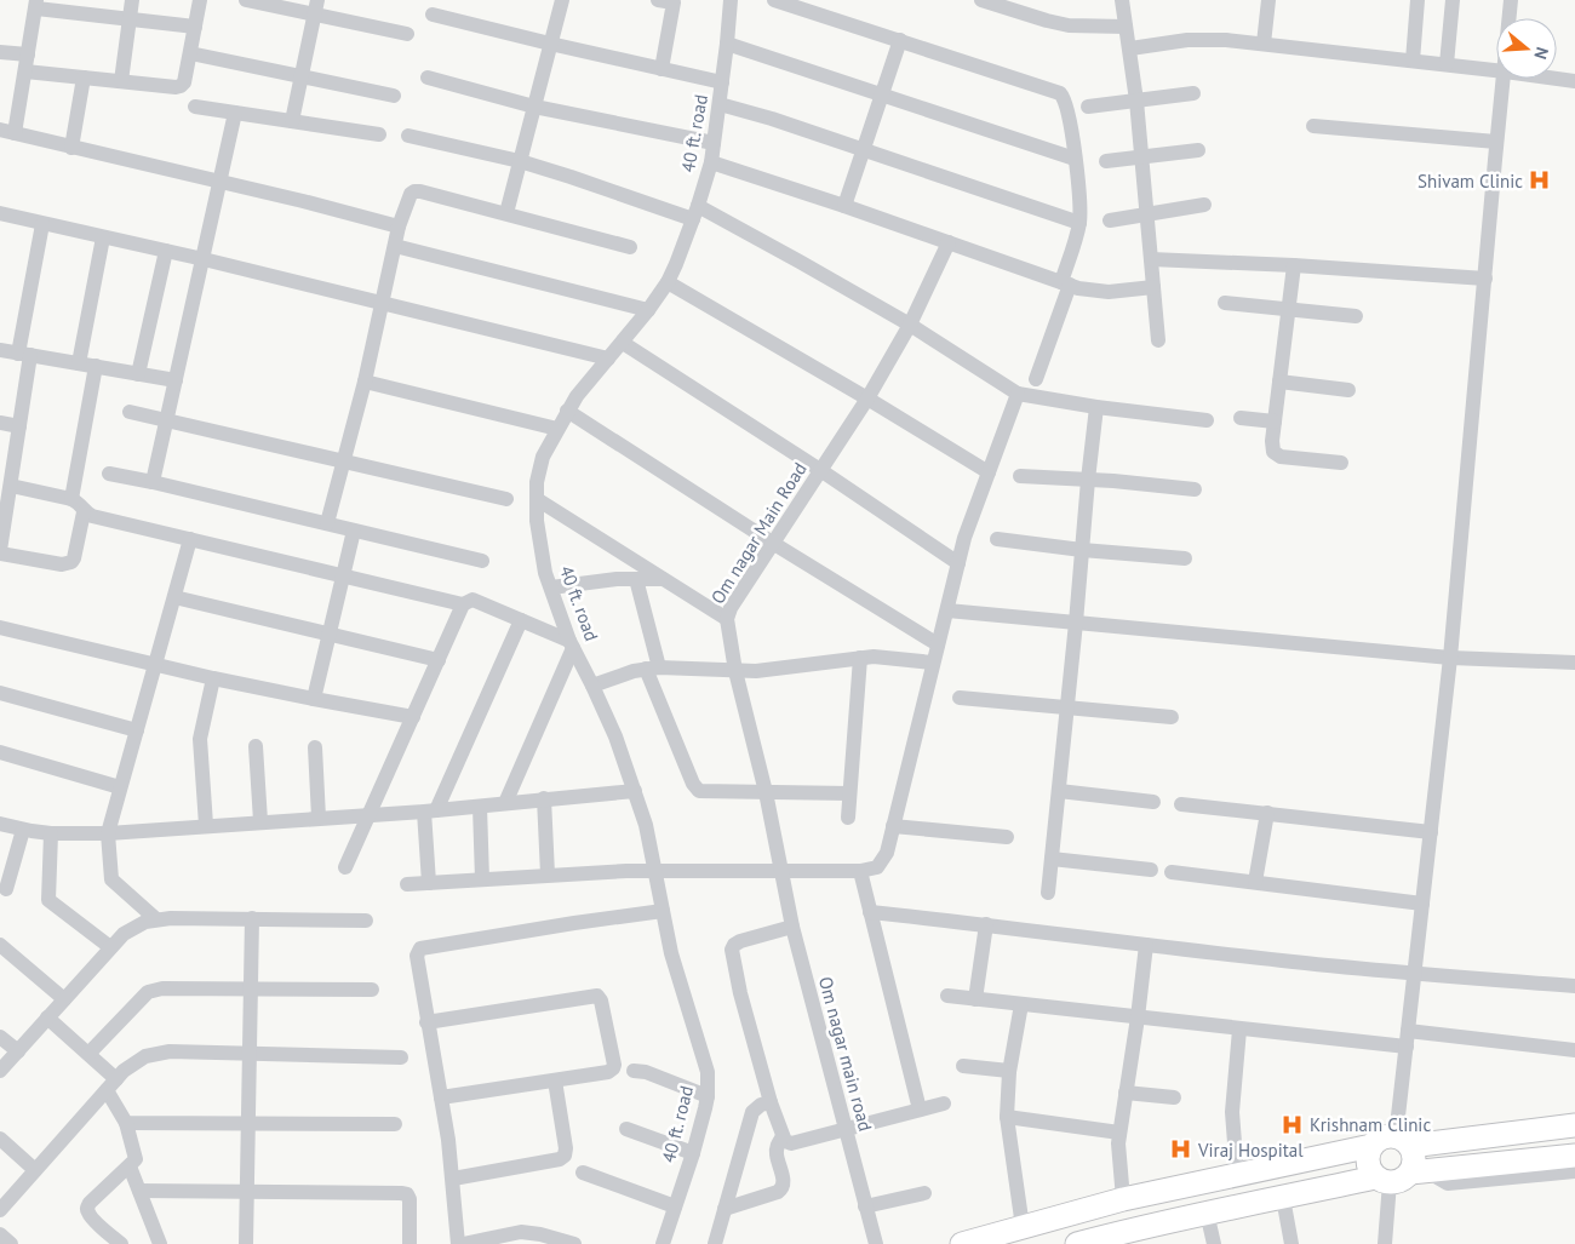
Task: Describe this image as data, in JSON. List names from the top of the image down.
{
  "streets": {
    "street": ["40 ft. road", "Om nagar Main Road", "Om nagar main road"]
  },
  "crossings": [
    ["Om nagar Main Road", "Om nagar main road"]
  ],
  "places": {
    "hospital": ["Shivam Clinic", "Krishnam Clinic", "Viraj Hospital"]
  },
  "north": "right"
}
